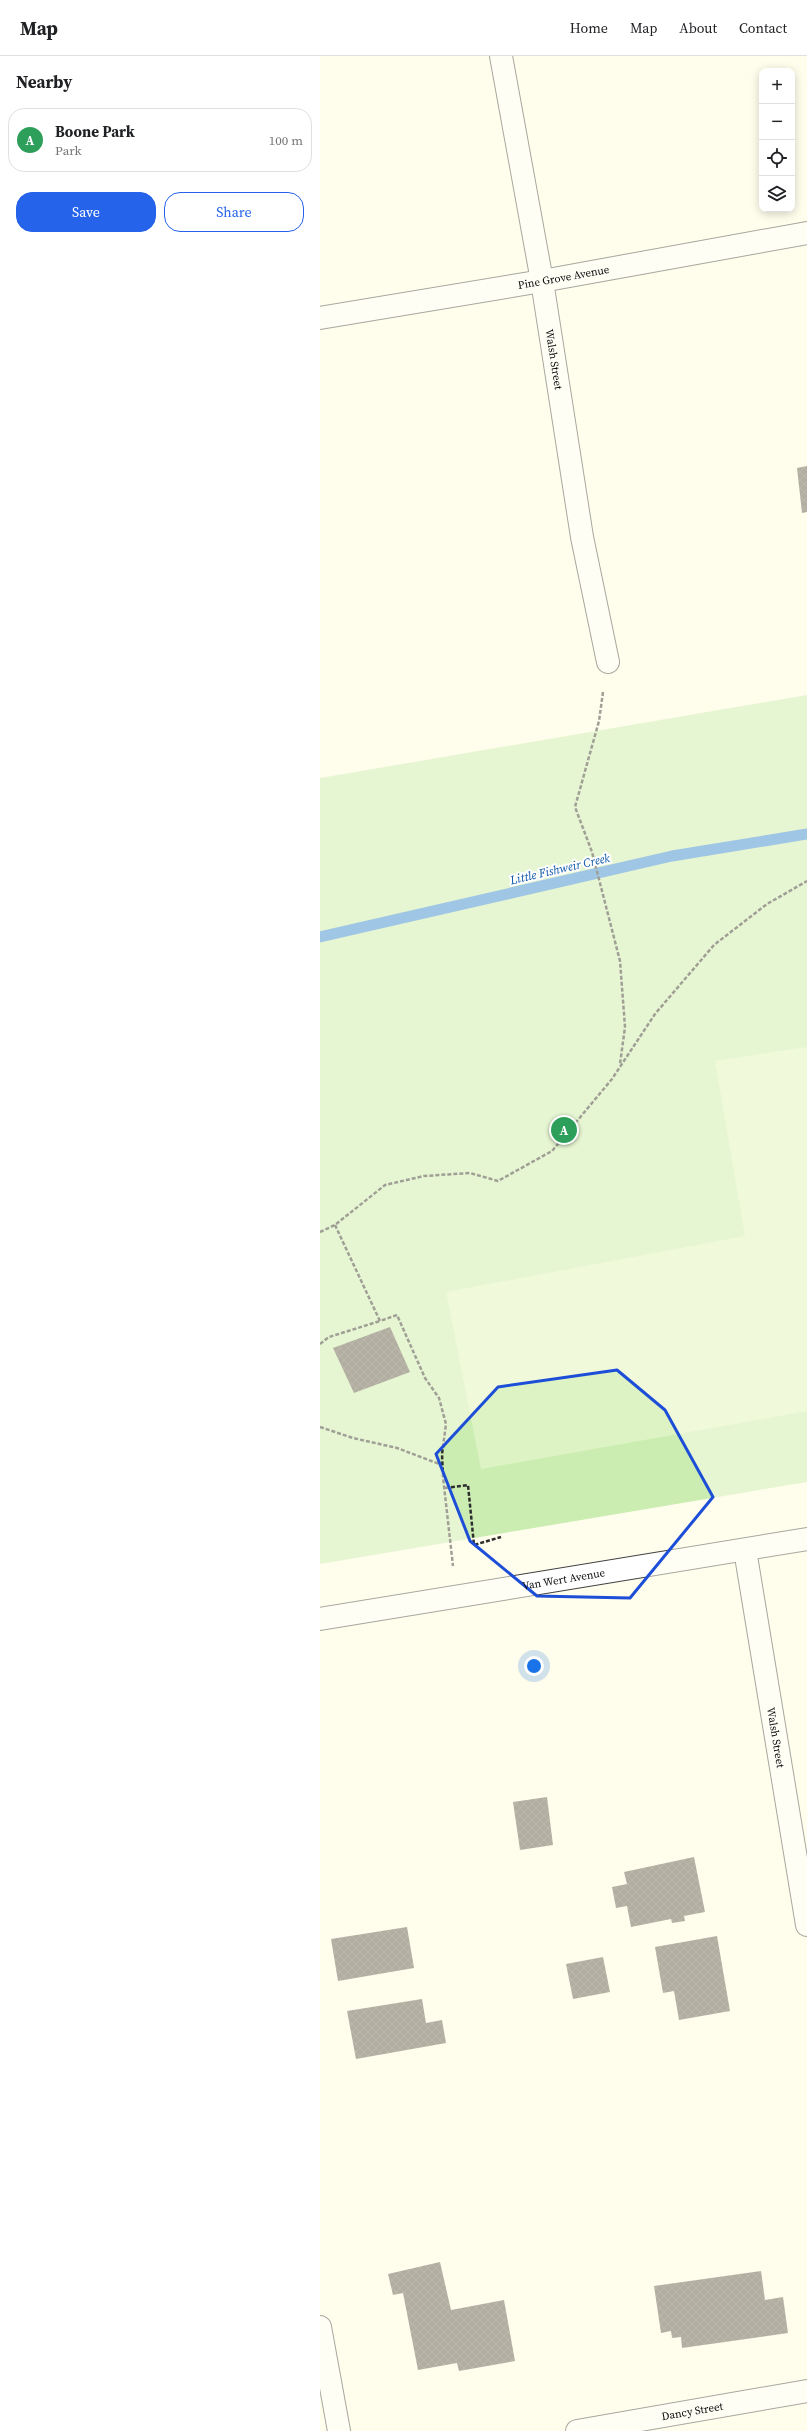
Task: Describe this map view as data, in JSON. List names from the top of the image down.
{
  "streets": {
    "street": [
      "Pine Grove Avenue",
      "Walsh Street",
      "Van Wert Avenue",
      "Dancy Street"
    ]
  },
  "crossings": [
    ["Pine Grove Avenue", "Walsh Street"],
    ["Walsh Street", "Van Wert Avenue"]
  ],
  "water": ["Little Fishweir Creek"],
  "page": {
    "header": "Map",
    "nav": [
      "Home",
      "Map",
      "About",
      "Contact"
    ],
    "heading": "Nearby",
    "map_buttons": ["+", "−"],
    "list": [
      {
        "mark": "A",
        "name": "Boone Park",
        "note": "Park",
        "value": "100 m"
      }
    ],
    "buttons": ["Save", "Share"],
    "pins": "A"
  }
}
